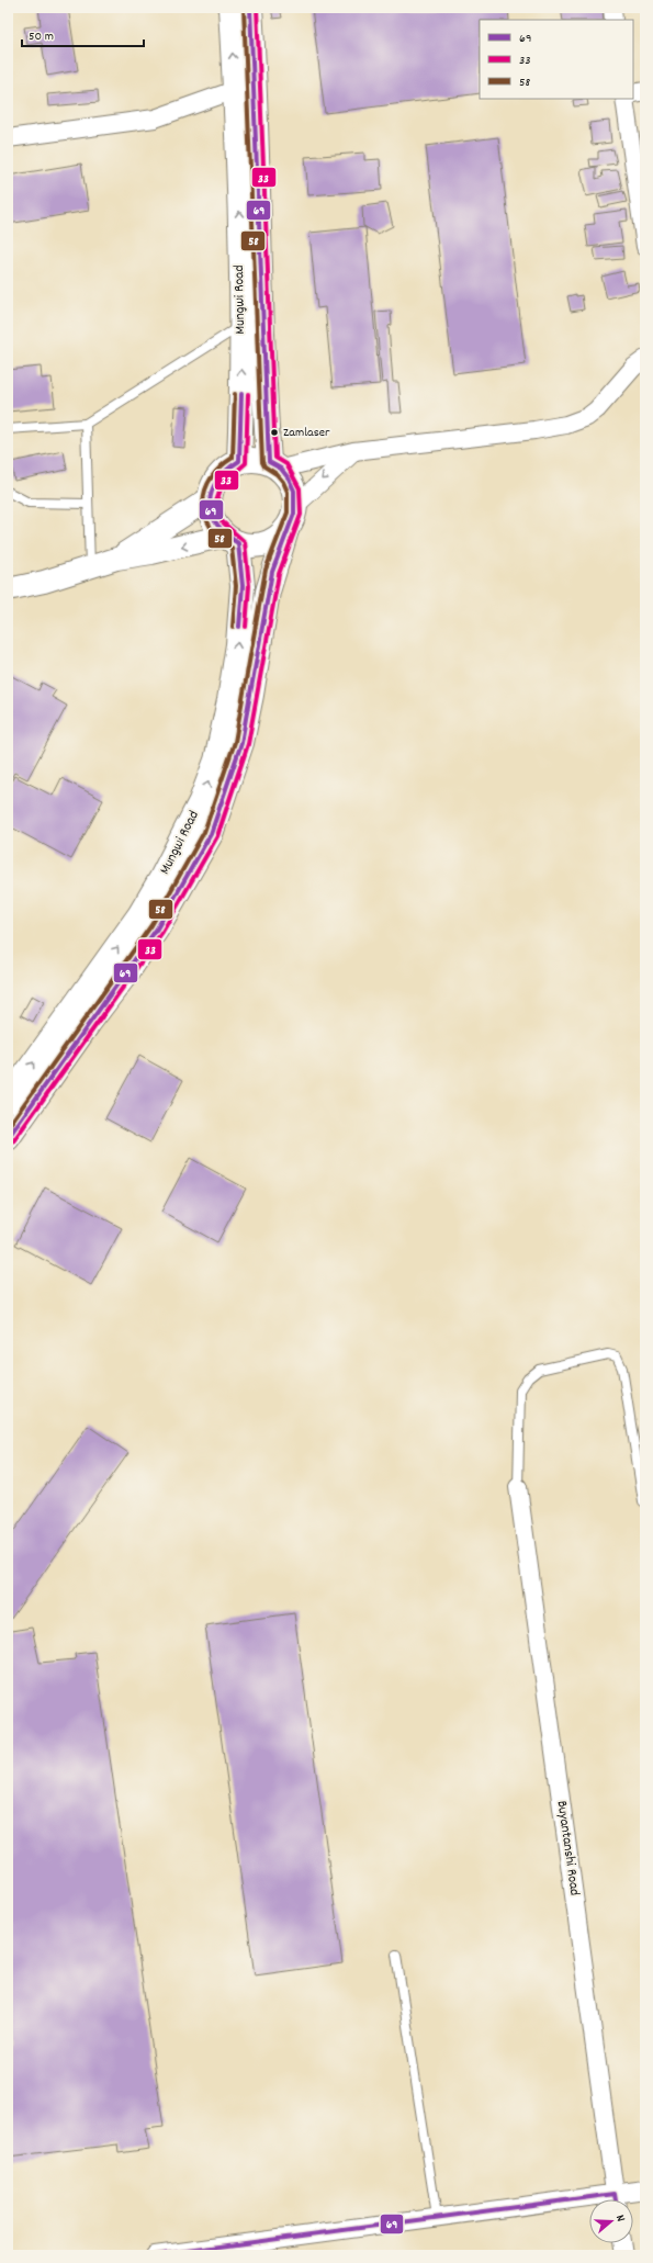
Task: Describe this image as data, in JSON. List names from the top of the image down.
{
  "streets": {
    "main road": ["Mungwi Road"],
    "street": ["Buyantanshi Road"]
  },
  "places": ["Zamlaser"],
  "lines": ["transit line 69", "transit line 33", "transit line 58"],
  "legend": ["69", "33", "58"],
  "scale_bar": "50 m",
  "north": "right"
}
